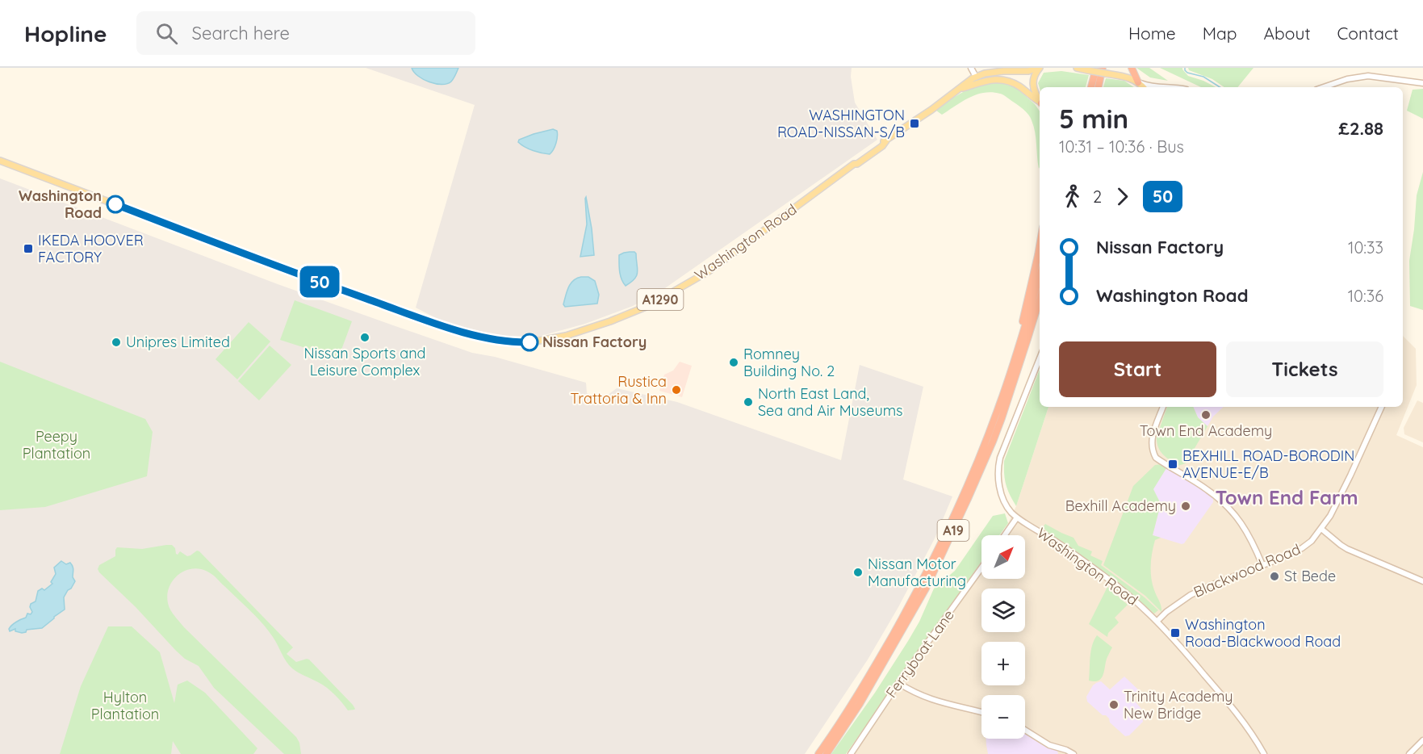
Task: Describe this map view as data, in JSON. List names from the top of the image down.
{
  "streets": {
    "highway": ["A19"],
    "main road": ["Washington Road", "A1290"],
    "street": ["Blackwood Road", "Ferryboat Lane"]
  },
  "crossings": [
    ["Washington Road", "A1290"],
    ["Washington Road", "Blackwood Road"]
  ],
  "districts": ["Town End Farm"],
  "parks": ["Peepy Plantation", "Hylton Plantation"],
  "places": {
    "transit": [
      "WASHINGTON ROAD-NISSAN-S/B",
      "IKEDA HOOVER FACTORY",
      "BEXHILL ROAD-BORODIN AVENUE-E/B",
      "Washington Road-Blackwood Road"
    ],
    "other": [
      "Washington Road",
      "Nissan Sports and Leisure Complex",
      "Unipres Limited",
      "Nissan Factory",
      "Romney Building No. 2",
      "Rustica Trattoria & Inn",
      "North East Land, Sea and Air Museums",
      "Town End Academy",
      "Bexhill Academy",
      "Nissan Motor Manufacturing",
      "St Bede",
      "Trinity Academy New Bridge"
    ]
  },
  "lines": ["bus line 50"],
  "north": "top right",
  "page": {
    "header": "Hopline",
    "search": "Search here",
    "nav": [
      "Home",
      "Map",
      "About",
      "Contact"
    ],
    "on_map": "50",
    "heading": ["5 min", "10:31 – 10:36 · Bus", "£2.88"],
    "legs": ["2", "50"],
    "list": [
      {
        "name": "Nissan Factory",
        "value": "10:33"
      },
      {
        "name": "Washington Road",
        "value": "10:36"
      }
    ],
    "buttons": ["Start", "Tickets"],
    "map_buttons": ["+", "−"]
  }
}
